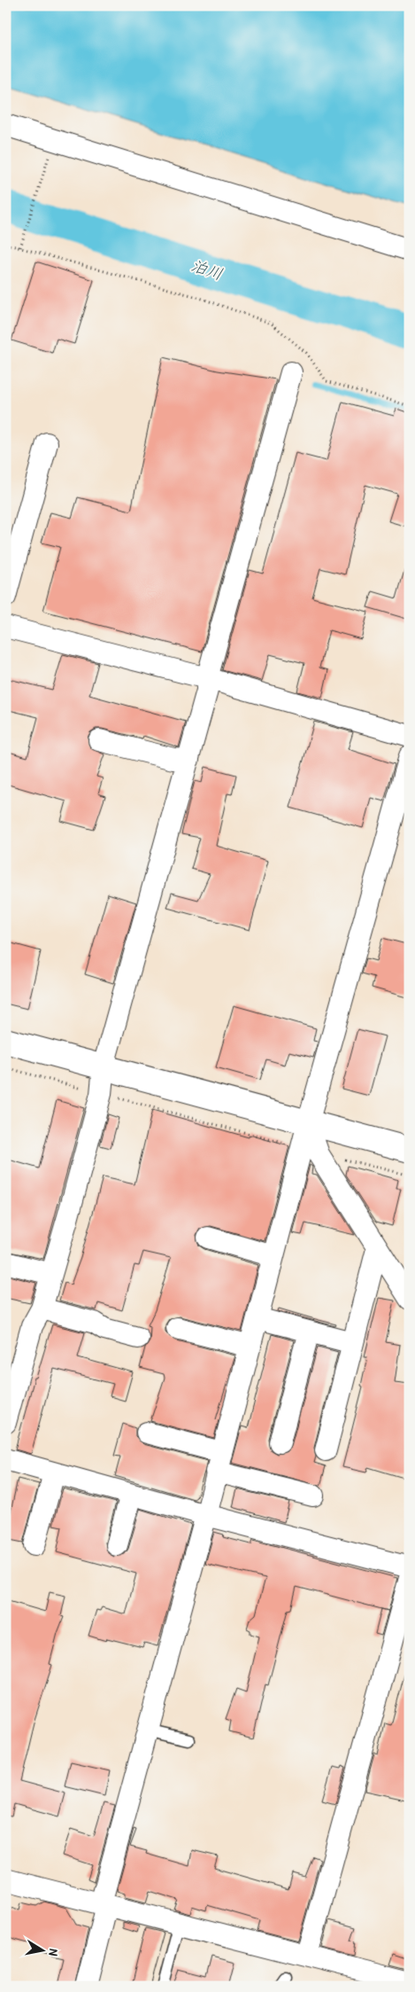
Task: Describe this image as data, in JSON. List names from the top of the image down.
{
  "water": ["泊川"],
  "north": "right"
}
